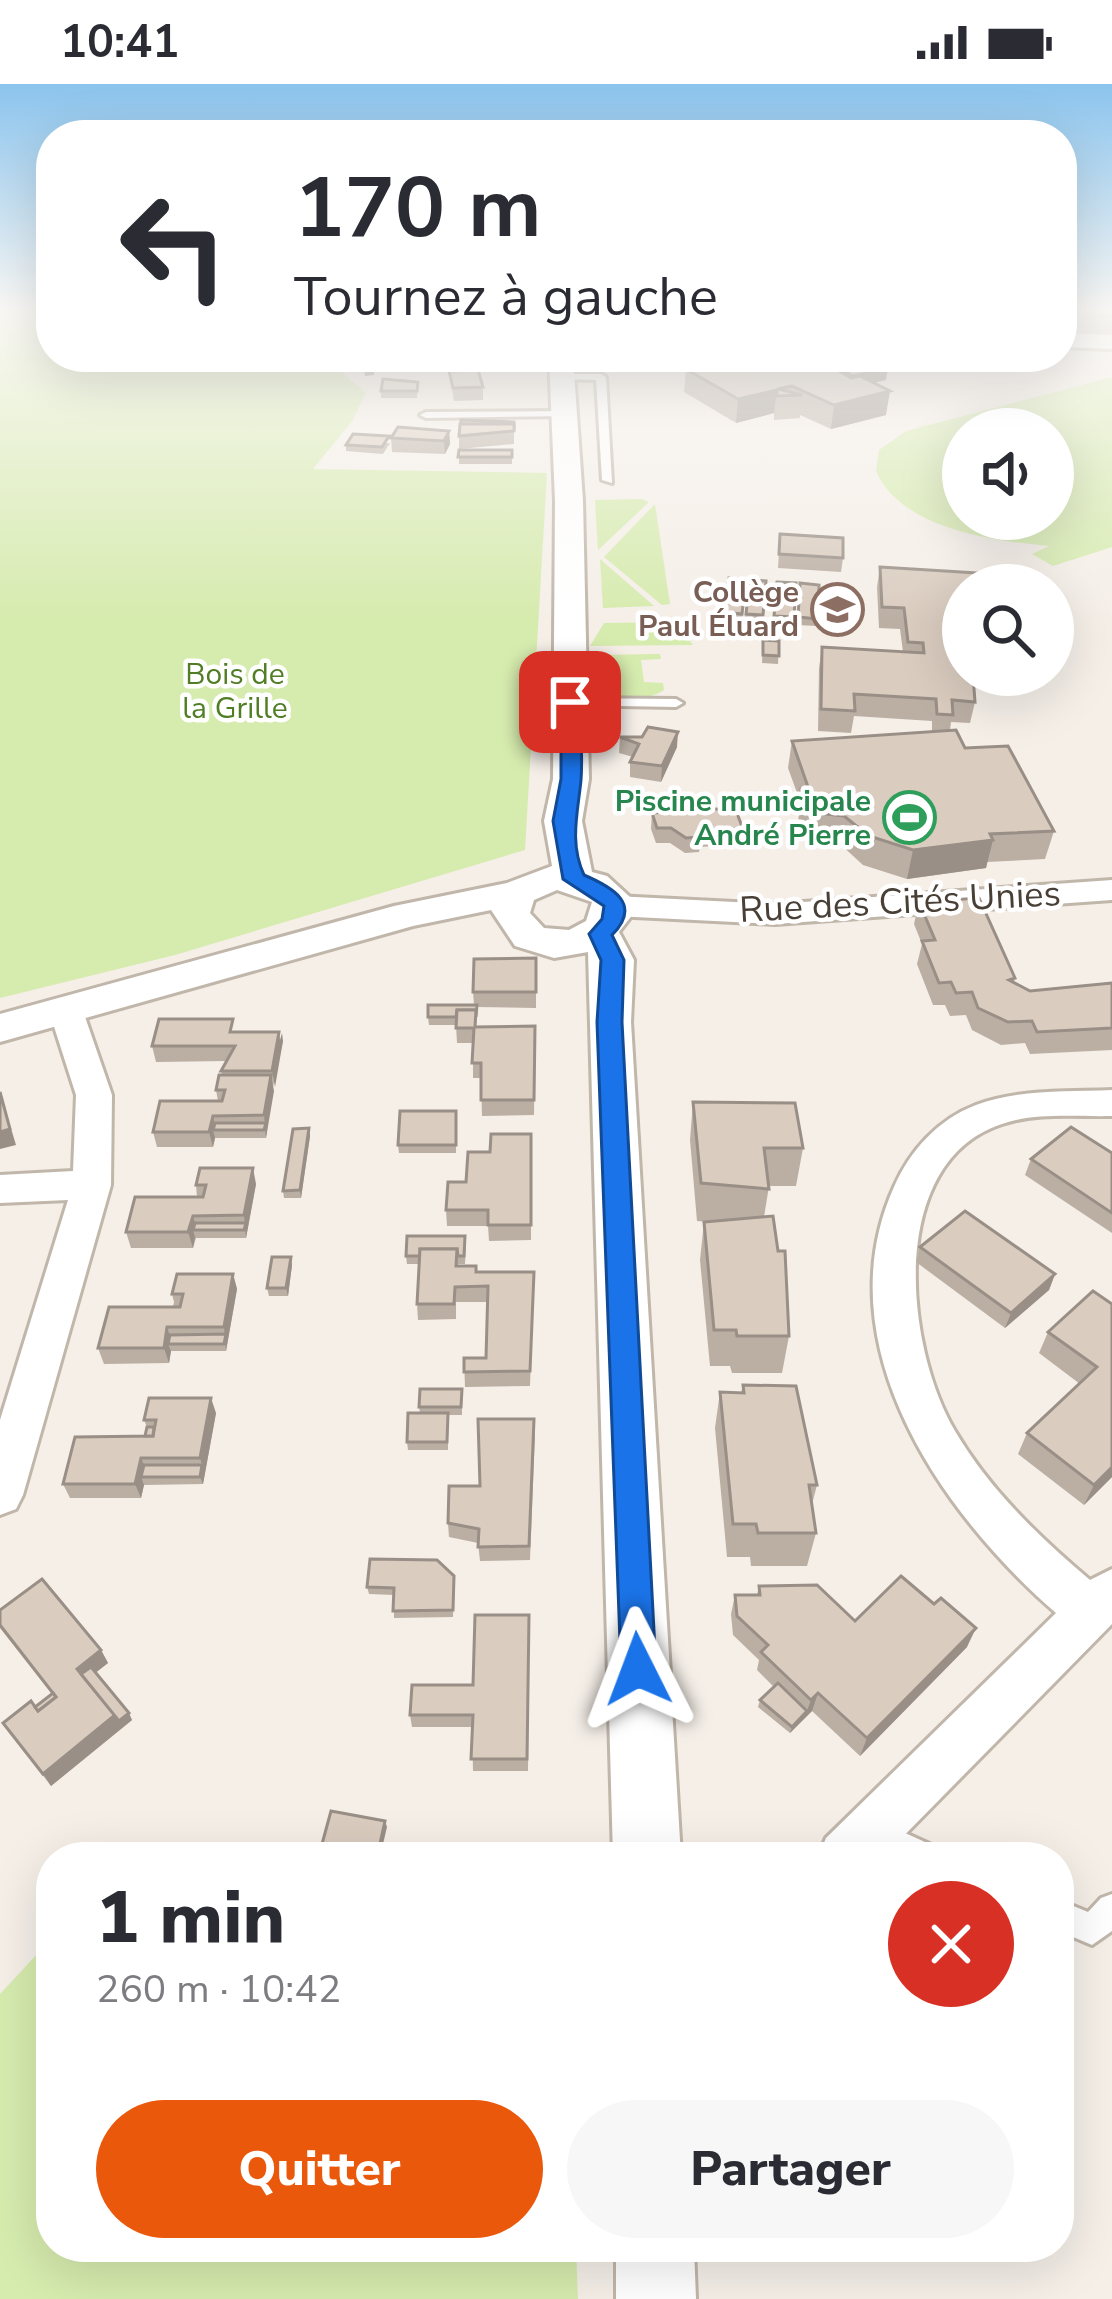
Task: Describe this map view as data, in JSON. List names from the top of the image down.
{
  "streets": {
    "street": ["Rue des Cités Unies"]
  },
  "parks": ["Bois de la Grille"],
  "places": {
    "school or university": ["Collège Paul Éluard"],
    "sports": ["Piscine municipale André Pierre"]
  },
  "page": {
    "status": "10:41",
    "turn": ["170 m", "Tournez à gauche"],
    "heading": ["1 min", "260 m · 10:42"],
    "buttons": ["Quitter", "Partager"]
  }
}
